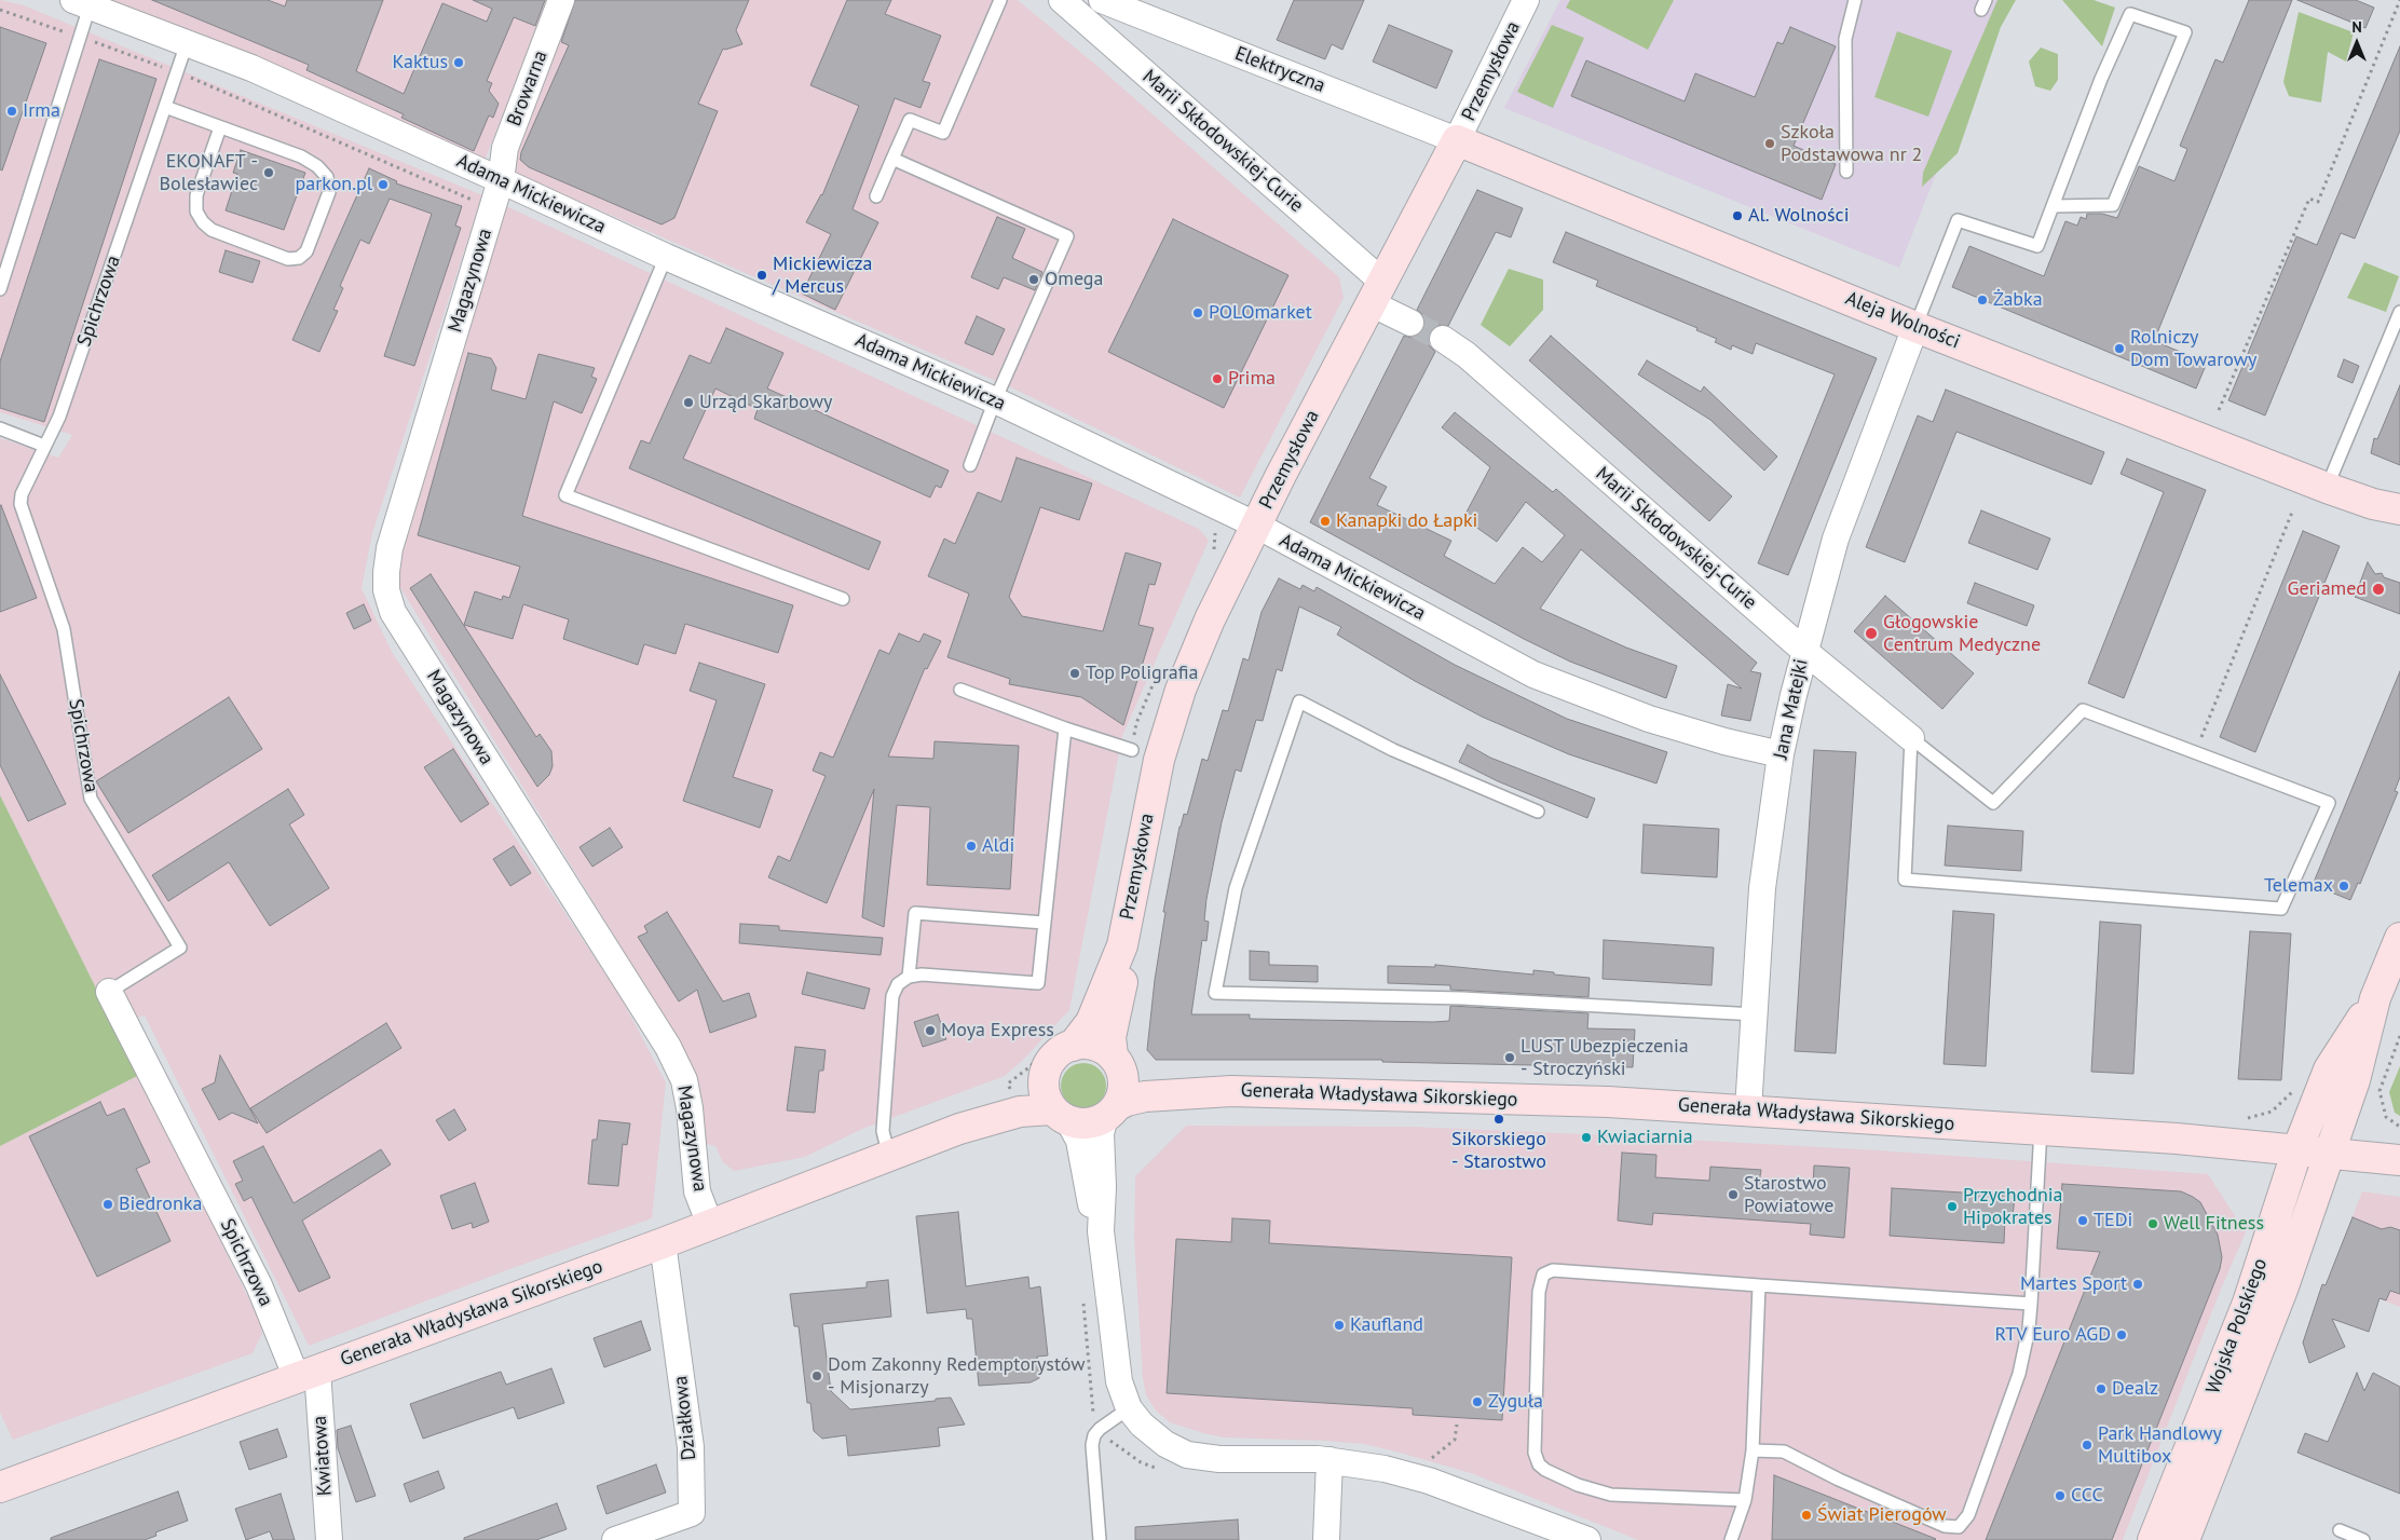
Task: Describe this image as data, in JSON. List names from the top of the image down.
{
  "streets": {
    "street": [
      "Elektryczna",
      "Przemysłowa",
      "Browarna",
      "Marii Skłodowskiej-Curie",
      "Adama Mickiewicza",
      "Magazynowa",
      "Spichrzowa",
      "Aleja Wolności",
      "Jana Matejki",
      "Generała Władysława Sikorskiego",
      "Wojska Polskiego",
      "Działkowa",
      "Kwiatowa"
    ]
  },
  "crossings": [
    ["Elektryczna", "Przemysłowa"],
    ["Elektryczna", "Aleja Wolności"],
    ["Przemysłowa", "Marii Skłodowskiej-Curie"],
    ["Przemysłowa", "Adama Mickiewicza"],
    ["Przemysłowa", "Aleja Wolności"],
    ["Przemysłowa", "Generała Władysława Sikorskiego"],
    ["Browarna", "Adama Mickiewicza"],
    ["Browarna", "Magazynowa"],
    ["Marii Skłodowskiej-Curie", "Jana Matejki"],
    ["Adama Mickiewicza", "Magazynowa"],
    ["Adama Mickiewicza", "Spichrzowa"],
    ["Adama Mickiewicza", "Jana Matejki"],
    ["Magazynowa", "Generała Władysława Sikorskiego"],
    ["Spichrzowa", "Generała Władysława Sikorskiego"],
    ["Spichrzowa", "Kwiatowa"],
    ["Aleja Wolności", "Jana Matejki"],
    ["Jana Matejki", "Generała Władysława Sikorskiego"],
    ["Generała Władysława Sikorskiego", "Wojska Polskiego"],
    ["Generała Władysława Sikorskiego", "Działkowa"],
    ["Generała Władysława Sikorskiego", "Kwiatowa"]
  ],
  "places": [
    "Kaktus",
    "Irma",
    "Szkoła Podstawowa nr 2",
    "EKONAFT - Bolesławiec",
    "parkon.pl",
    "Al. Wolności",
    "Mickiewicza / Mercus",
    "Omega",
    "Żabka",
    "POLOmarket",
    "Rolniczy Dom Towarowy",
    "Prima",
    "Urząd Skarbowy",
    "Kanapki do Łapki",
    "Geriamed",
    "Głogowskie Centrum Medyczne",
    "Top Poligrafia",
    "Aldi",
    "Telemax",
    "Moya Express",
    "LUST Ubezpieczenia - Stroczyński",
    "Sikorskiego - Starostwo",
    "Kwiaciarnia",
    "Starostwo Powiatowe",
    "Biedronka",
    "Przychodnia Hipokrates",
    "TEDi",
    "Well Fitness",
    "Martes Sport",
    "Kaufland",
    "RTV Euro AGD",
    "Dom Zakonny Redemptorystów - Misjonarzy",
    "Dealz",
    "Zyguła",
    "Park Handlowy Multibox",
    "CCC",
    "Świat Pierogów"
  ],
  "north": "top"
}
